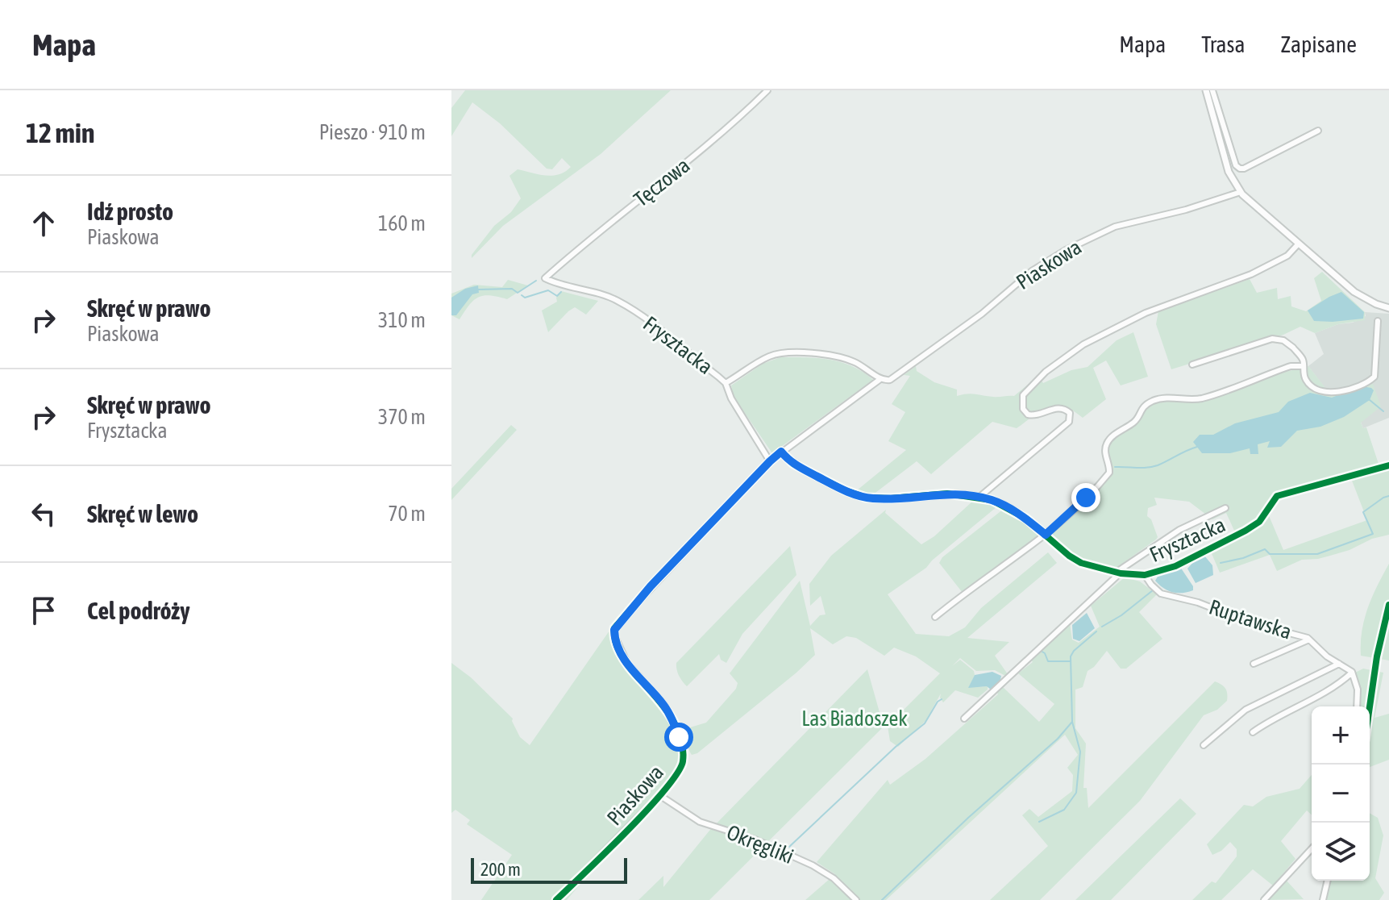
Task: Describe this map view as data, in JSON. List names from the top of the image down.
{
  "streets": {
    "street": [
      "Tęczowa",
      "Piaskowa",
      "Frysztacka",
      "Ruptawska",
      "Okręgliki"
    ]
  },
  "crossings": [
    ["Tęczowa", "Frysztacka"],
    ["Piaskowa", "Frysztacka"],
    ["Piaskowa", "Okręgliki"],
    ["Frysztacka", "Ruptawska"]
  ],
  "parks": ["Las Biadoszek"],
  "scale_bar": "200 m",
  "page": {
    "header": "Mapa",
    "nav": ["Mapa", "Trasa", "Zapisane"],
    "heading": ["12 min", "Pieszo · 910 m"],
    "list": [
      ["Idź prosto", "Piaskowa", "160 m"],
      ["Skręć w prawo", "Piaskowa", "310 m"],
      ["Skręć w prawo", "Frysztacka", "370 m"],
      ["Skręć w lewo", "70 m"],
      "Cel podróży"
    ],
    "map_buttons": ["+", "−"],
    "scale": "200 m"
  }
}
